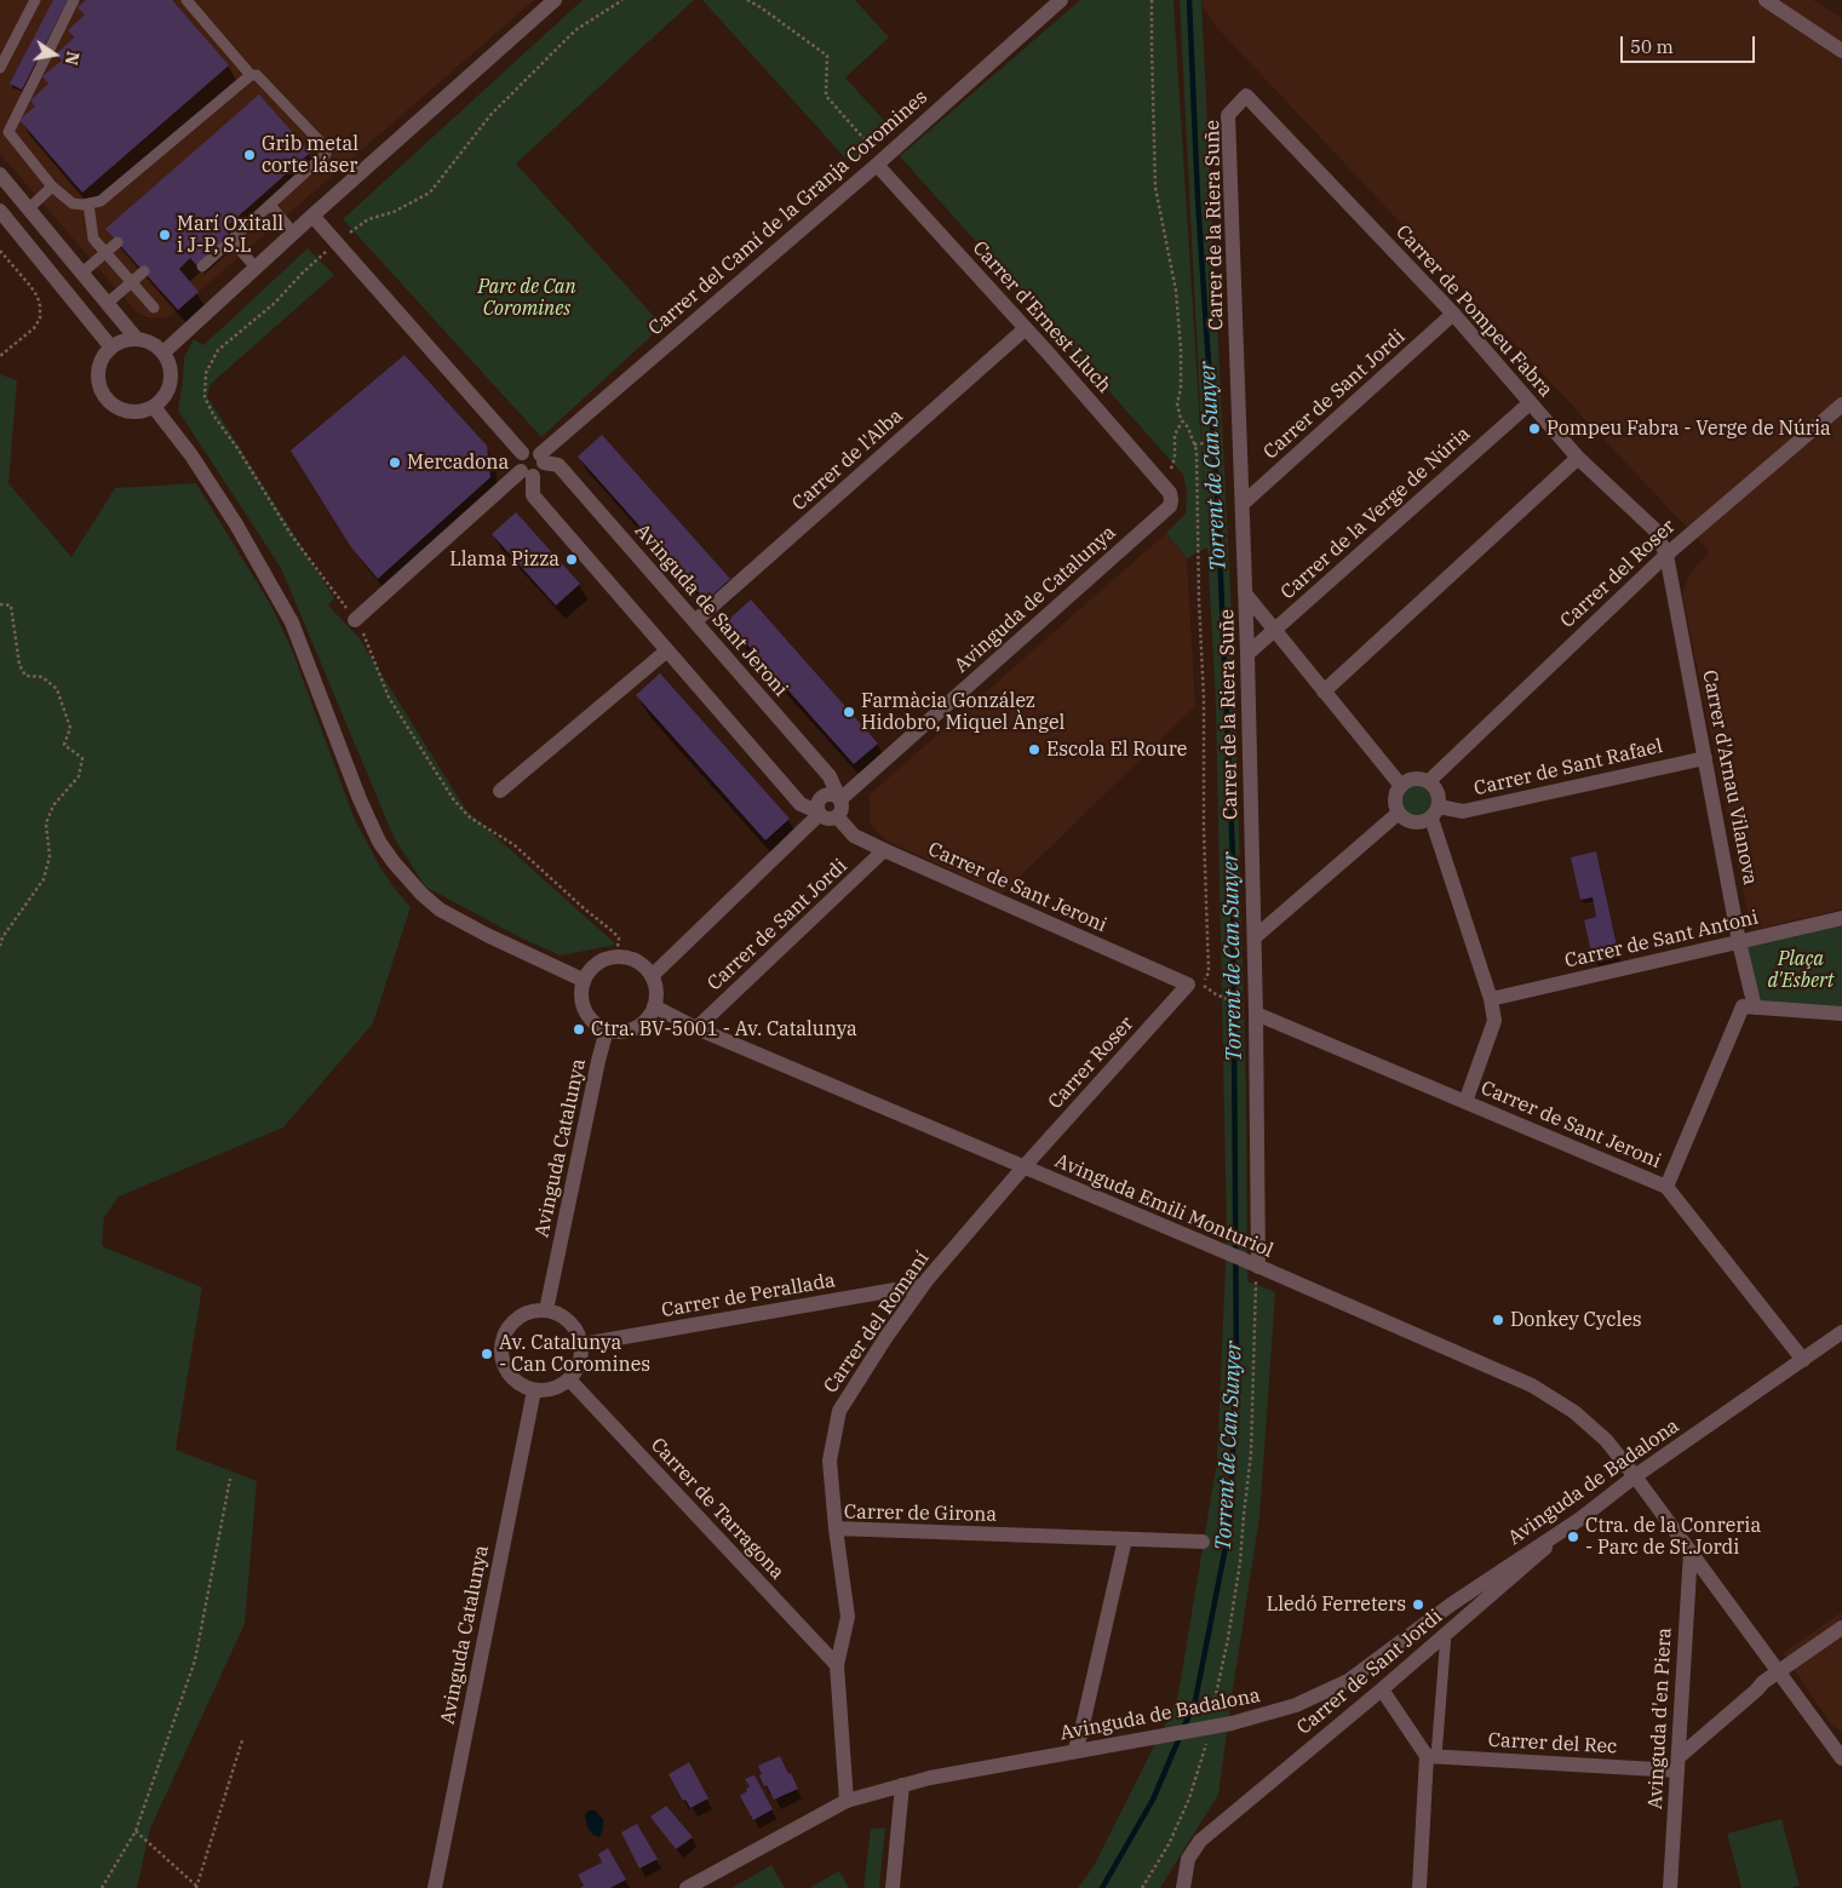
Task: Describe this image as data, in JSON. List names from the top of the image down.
{
  "streets": {
    "street": [
      "Carrer del Camí de la Granja Coromines",
      "Carrer de la Riera Suñe",
      "Carrer de Pompeu Fabra",
      "Carrer d'Ernest Lluch",
      "Carrer de Sant Jordi",
      "Carrer de l'Alba",
      "Carrer de la Verge de Núria",
      "Carrer del Roser",
      "Avinguda de Catalunya",
      "Avinguda de Sant Jeroni",
      "Carrer de Sant Rafael",
      "Carrer d'Arnau Vilanova",
      "Carrer de Sant Jeroni",
      "Carrer de Sant Antoni",
      "Carrer Roser",
      "Avinguda Catalunya",
      "Avinguda Emili Monturiol",
      "Carrer de Perallada",
      "Carrer del Romaní",
      "Avinguda de Badalona",
      "Carrer de Tarragona",
      "Carrer de Girona",
      "Avinguda d'en Piera",
      "Carrer del Rec"
    ]
  },
  "crossings": [
    ["Carrer del Camí de la Granja Coromines", "Carrer d'Ernest Lluch"],
    ["Carrer del Camí de la Granja Coromines", "Avinguda de Sant Jeroni"],
    ["Carrer de la Riera Suñe", "Carrer de Pompeu Fabra"],
    ["Carrer de la Riera Suñe", "Carrer de Sant Jordi"],
    ["Carrer de la Riera Suñe", "Carrer de la Verge de Núria"],
    ["Carrer de la Riera Suñe", "Carrer de Sant Jeroni"],
    ["Carrer de la Riera Suñe", "Avinguda Emili Monturiol"],
    ["Carrer de Pompeu Fabra", "Carrer de Sant Jordi"],
    ["Carrer de Pompeu Fabra", "Carrer de la Verge de Núria"],
    ["Carrer de Pompeu Fabra", "Carrer del Roser"],
    ["Carrer de Pompeu Fabra", "Carrer d'Arnau Vilanova"],
    ["Carrer d'Ernest Lluch", "Carrer de l'Alba"],
    ["Carrer d'Ernest Lluch", "Avinguda de Catalunya"],
    ["Carrer de Sant Jordi", "Carrer de Sant Jeroni"],
    ["Carrer de Sant Jordi", "Avinguda Emili Monturiol"],
    ["Carrer de Sant Jordi", "Avinguda de Badalona"],
    ["Carrer de l'Alba", "Avinguda de Sant Jeroni"],
    ["Carrer del Roser", "Carrer de Sant Rafael"],
    ["Carrer del Roser", "Carrer d'Arnau Vilanova"],
    ["Avinguda de Catalunya", "Avinguda de Sant Jeroni"],
    ["Avinguda de Catalunya", "Carrer de Sant Jeroni"],
    ["Avinguda de Sant Jeroni", "Carrer de Sant Jeroni"],
    ["Carrer de Sant Rafael", "Carrer d'Arnau Vilanova"],
    ["Carrer d'Arnau Vilanova", "Carrer de Sant Antoni"],
    ["Carrer de Sant Jeroni", "Carrer Roser"],
    ["Carrer de Sant Jeroni", "Avinguda de Badalona"],
    ["Carrer Roser", "Avinguda Emili Monturiol"],
    ["Carrer Roser", "Carrer del Romaní"],
    ["Avinguda Catalunya", "Avinguda Emili Monturiol"],
    ["Avinguda Catalunya", "Carrer de Perallada"],
    ["Avinguda Catalunya", "Carrer de Tarragona"],
    ["Avinguda Emili Monturiol", "Carrer del Romaní"],
    ["Avinguda Emili Monturiol", "Avinguda de Badalona"],
    ["Avinguda Emili Monturiol", "Avinguda d'en Piera"],
    ["Carrer de Perallada", "Carrer del Romaní"],
    ["Carrer de Perallada", "Carrer de Tarragona"],
    ["Carrer del Romaní", "Carrer de Girona"],
    ["Avinguda de Badalona", "Carrer de Girona"],
    ["Carrer de Tarragona", "Carrer de Girona"],
    ["Avinguda d'en Piera", "Carrer del Rec"]
  ],
  "water": ["Torrent de Can Sunyer"],
  "parks": ["Parc de Can Coromines", "Plaça d'Esbert"],
  "places": [
    "Grib metal corte láser",
    "Marí Oxitall i J-P, S.L",
    "Pompeu Fabra - Verge de Núria",
    "Mercadona",
    "Llama Pizza",
    "Farmàcia González Hidobro, Miquel Àngel",
    "Escola El Roure",
    "Ctra. BV-5001 - Av. Catalunya",
    "Donkey Cycles",
    "Av. Catalunya - Can Coromines",
    "Ctra. de la Conreria - Parc de St.Jordi",
    "Lledó Ferreters"
  ],
  "scale_bar": "50 m",
  "north": "right"
}
